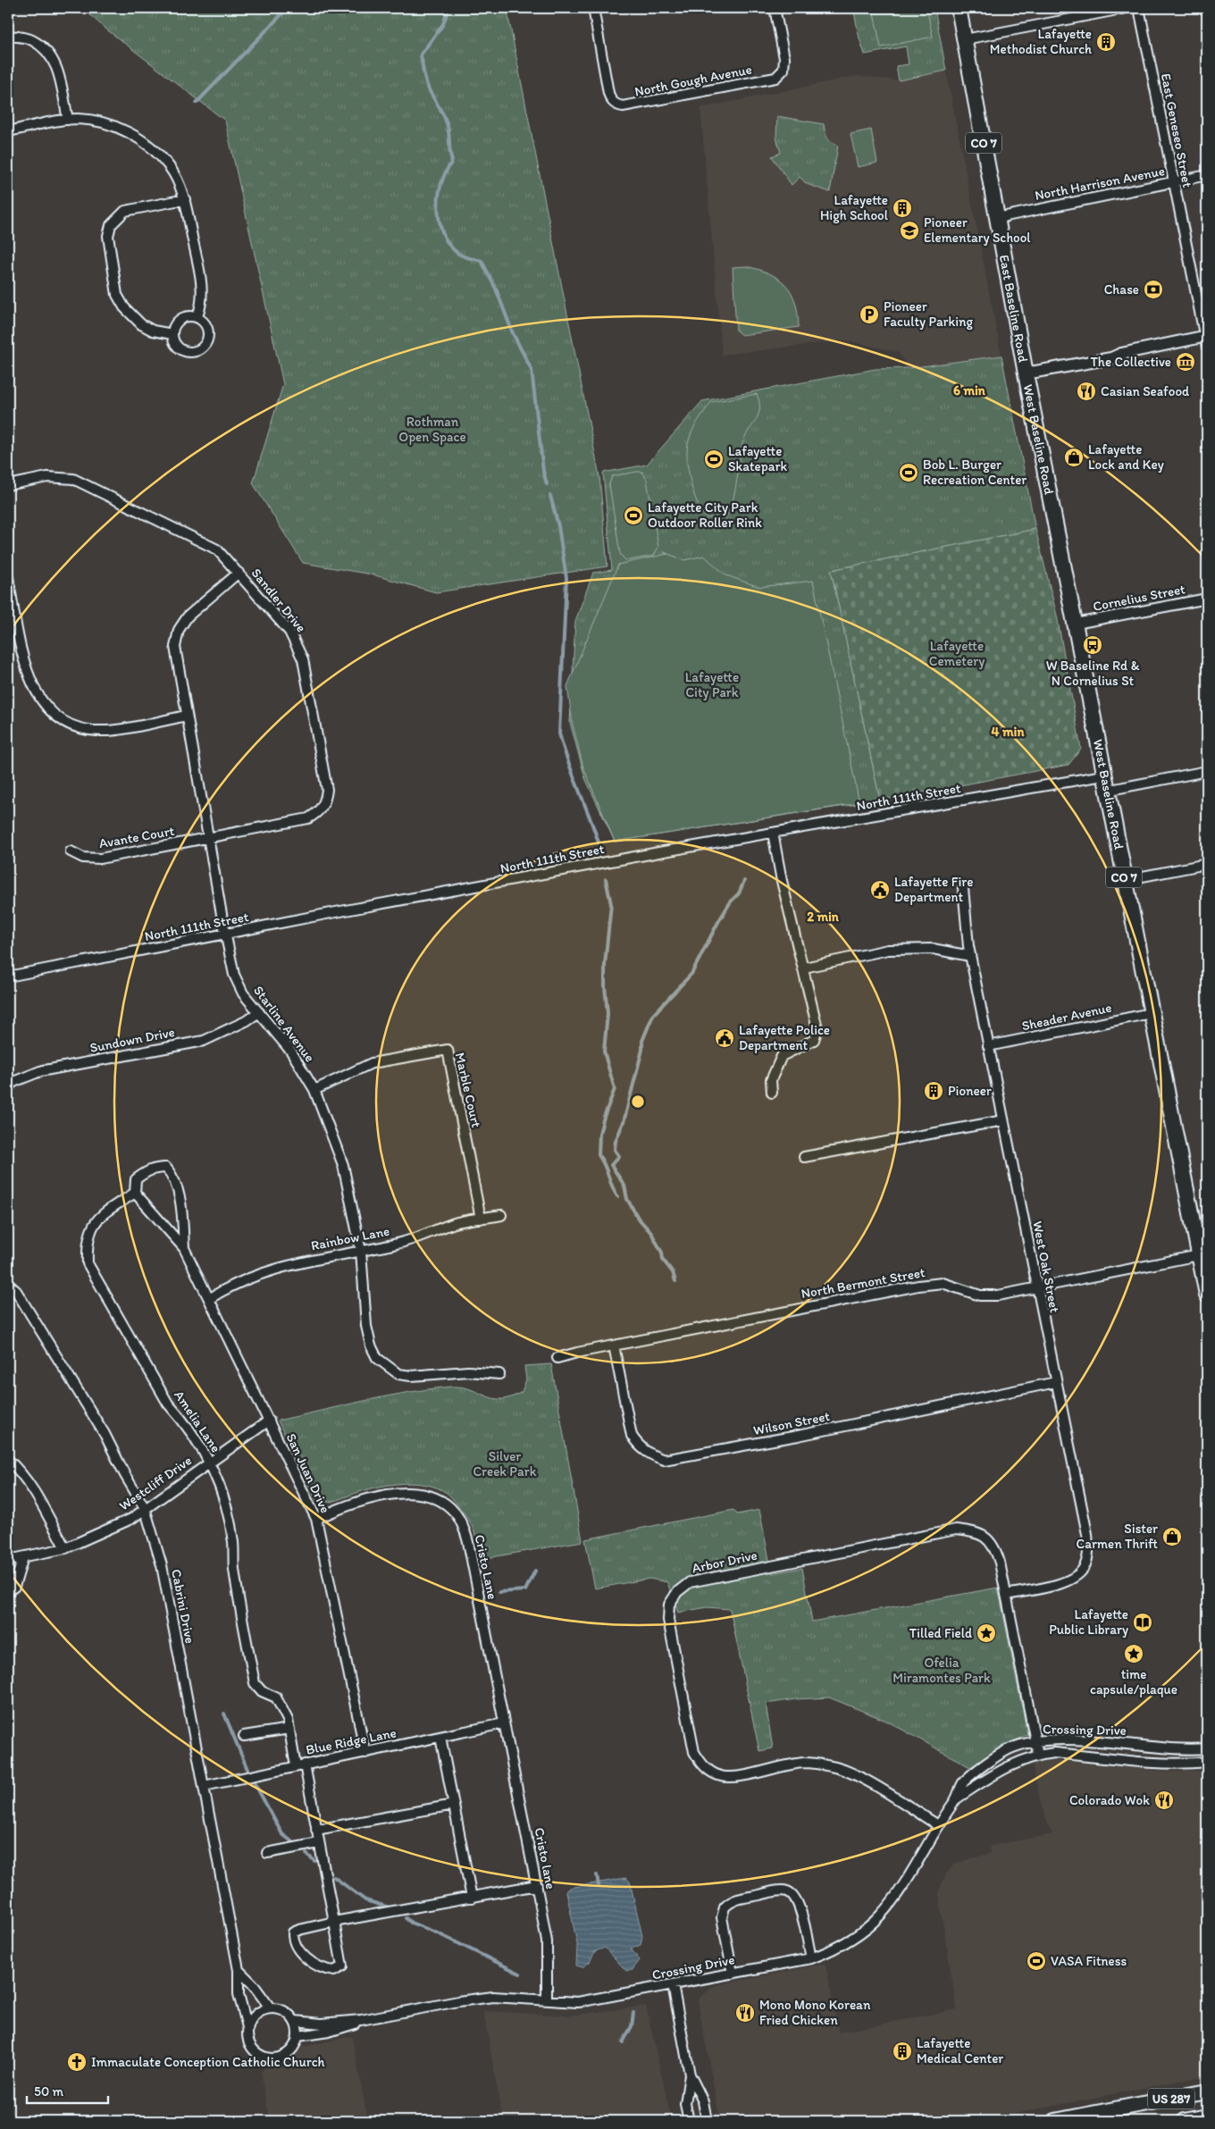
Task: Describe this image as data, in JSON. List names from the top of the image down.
{
  "streets": {
    "main road": [
      "CO 7",
      "East Baseline Road",
      "West Baseline Road",
      "US 287"
    ],
    "street": [
      "North Gough Avenue",
      "East Geneseo Street",
      "North Harrison Avenue",
      "Cornelius Street",
      "Sandler Drive",
      "North 111th Street",
      "Avante Court",
      "Sheader Avenue",
      "Starline Avenue",
      "Sundown Drive",
      "Marble Court",
      "Rainbow Lane",
      "West Oak Street",
      "North Bermont Street",
      "Amelia Lane",
      "Wilson Street",
      "San Juan Drive",
      "Westcliff Drive",
      "Arbor Drive",
      "Cristo Lane",
      "Cabrini Drive",
      "Crossing Drive",
      "Blue Ridge Lane",
      "Cristo lane"
    ]
  },
  "crossings": [
    ["East Geneseo Street", "North Harrison Avenue"],
    ["North Harrison Avenue", "East Baseline Road"],
    ["East Baseline Road", "West Baseline Road"],
    ["West Baseline Road", "Cornelius Street"],
    ["West Baseline Road", "North 111th Street"],
    ["West Baseline Road", "Sheader Avenue"],
    ["West Baseline Road", "North Bermont Street"],
    ["Sandler Drive", "Avante Court"],
    ["Sandler Drive", "Starline Avenue"],
    ["North 111th Street", "Starline Avenue"],
    ["Avante Court", "Starline Avenue"],
    ["Sheader Avenue", "West Oak Street"],
    ["Starline Avenue", "Sundown Drive"],
    ["Starline Avenue", "Marble Court"],
    ["Starline Avenue", "Rainbow Lane"],
    ["Marble Court", "Rainbow Lane"],
    ["Rainbow Lane", "San Juan Drive"],
    ["West Oak Street", "North Bermont Street"],
    ["West Oak Street", "Wilson Street"],
    ["West Oak Street", "Arbor Drive"],
    ["North Bermont Street", "Wilson Street"],
    ["Amelia Lane", "San Juan Drive"],
    ["Amelia Lane", "Westcliff Drive"],
    ["Amelia Lane", "Blue Ridge Lane"],
    ["San Juan Drive", "Westcliff Drive"],
    ["San Juan Drive", "Cristo Lane"],
    ["San Juan Drive", "Blue Ridge Lane"],
    ["Westcliff Drive", "Cabrini Drive"],
    ["Arbor Drive", "Crossing Drive"],
    ["Cristo Lane", "Blue Ridge Lane"],
    ["Cristo Lane", "Cristo lane"],
    ["Cabrini Drive", "Crossing Drive"],
    ["Cabrini Drive", "Blue Ridge Lane"],
    ["Crossing Drive", "Cristo lane"],
    ["Blue Ridge Lane", "Cristo lane"]
  ],
  "parks": [
    "Rothman Open Space",
    "Lafayette Cemetery",
    "Lafayette City Park",
    "Silver Creek Park",
    "Ofelia Miramontes Park"
  ],
  "places": {
    "building": [
      "Lafayette Methodist Church",
      "Lafayette High School",
      "Pioneer",
      "Lafayette Medical Center"
    ],
    "school or university": ["Pioneer Elementary School"],
    "bank": ["Chase"],
    "parking": ["Pioneer Faculty Parking"],
    "museum": ["The Collective"],
    "restaurant": ["Casian Seafood", "Colorado Wok", "Mono Mono Korean Fried Chicken"],
    "shop": ["Lafayette Lock and Key", "Sister Carmen Thrift"],
    "sports": [
      "Lafayette Skatepark",
      "Bob L. Burger Recreation Center",
      "Lafayette City Park Outdoor Roller Rink",
      "VASA Fitness"
    ],
    "bus stop": ["W Baseline Rd & N Cornelius St"],
    "public building": ["Lafayette Fire Department", "Lafayette Police Department"],
    "library": ["Lafayette Public Library"],
    "place": ["Tilled Field", "time capsule/plaque"],
    "church": ["Immaculate Conception Catholic Church"]
  },
  "scale_bar": "50 m",
  "rings": ["6 min", "4 min", "2 min"]
}
